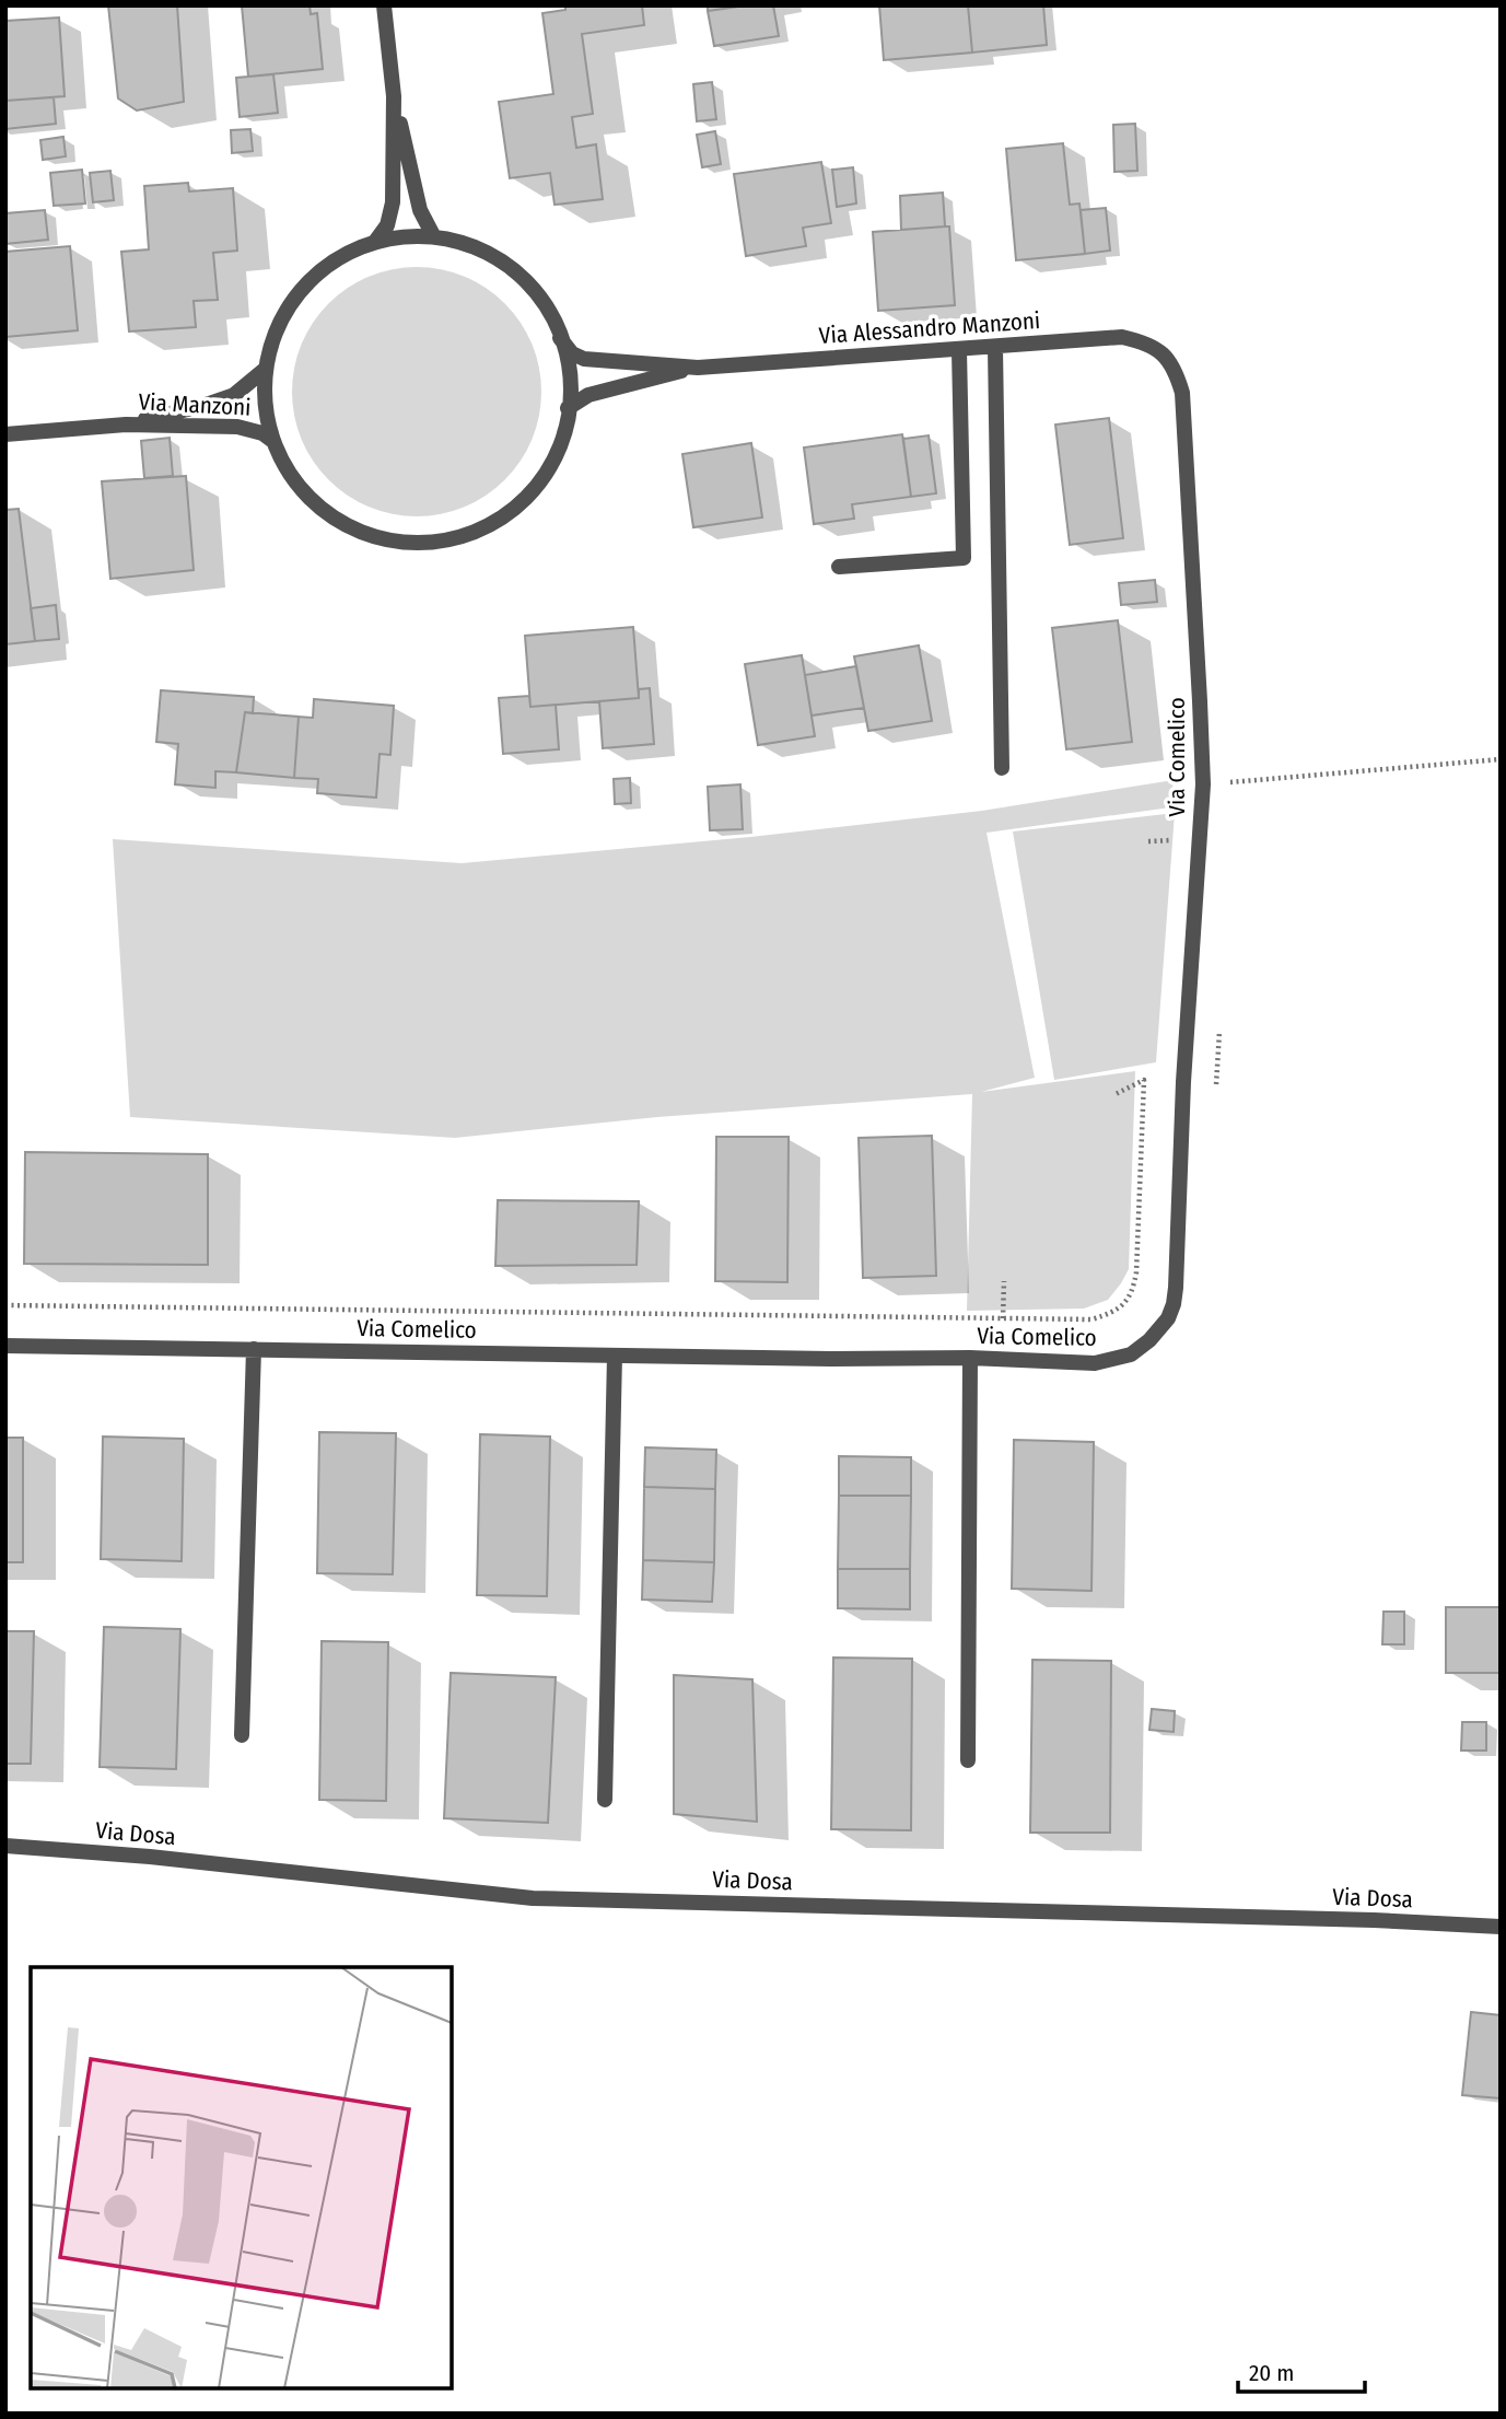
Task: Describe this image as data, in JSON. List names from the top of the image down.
{
  "streets": {
    "street": [
      "Via Alessandro Manzoni",
      "Via Manzoni",
      "Via Comelico",
      "Via Dosa"
    ]
  },
  "crossings": [
    ["Via Alessandro Manzoni", "Via Comelico"]
  ],
  "scale_bar": "20 m"
}
